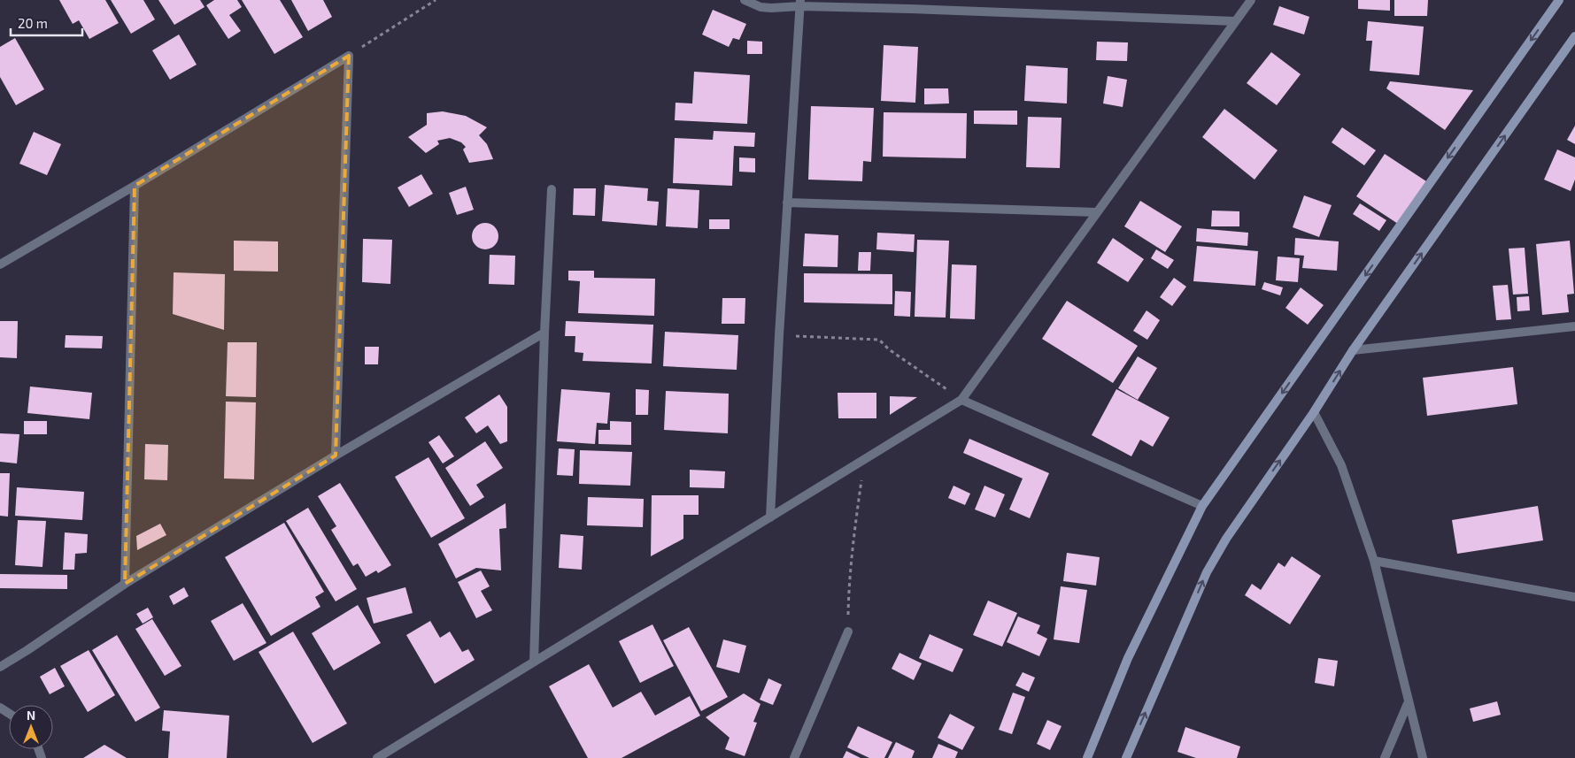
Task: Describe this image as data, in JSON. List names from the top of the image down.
{
  "scale_bar": "20 m",
  "north": "top"
}
